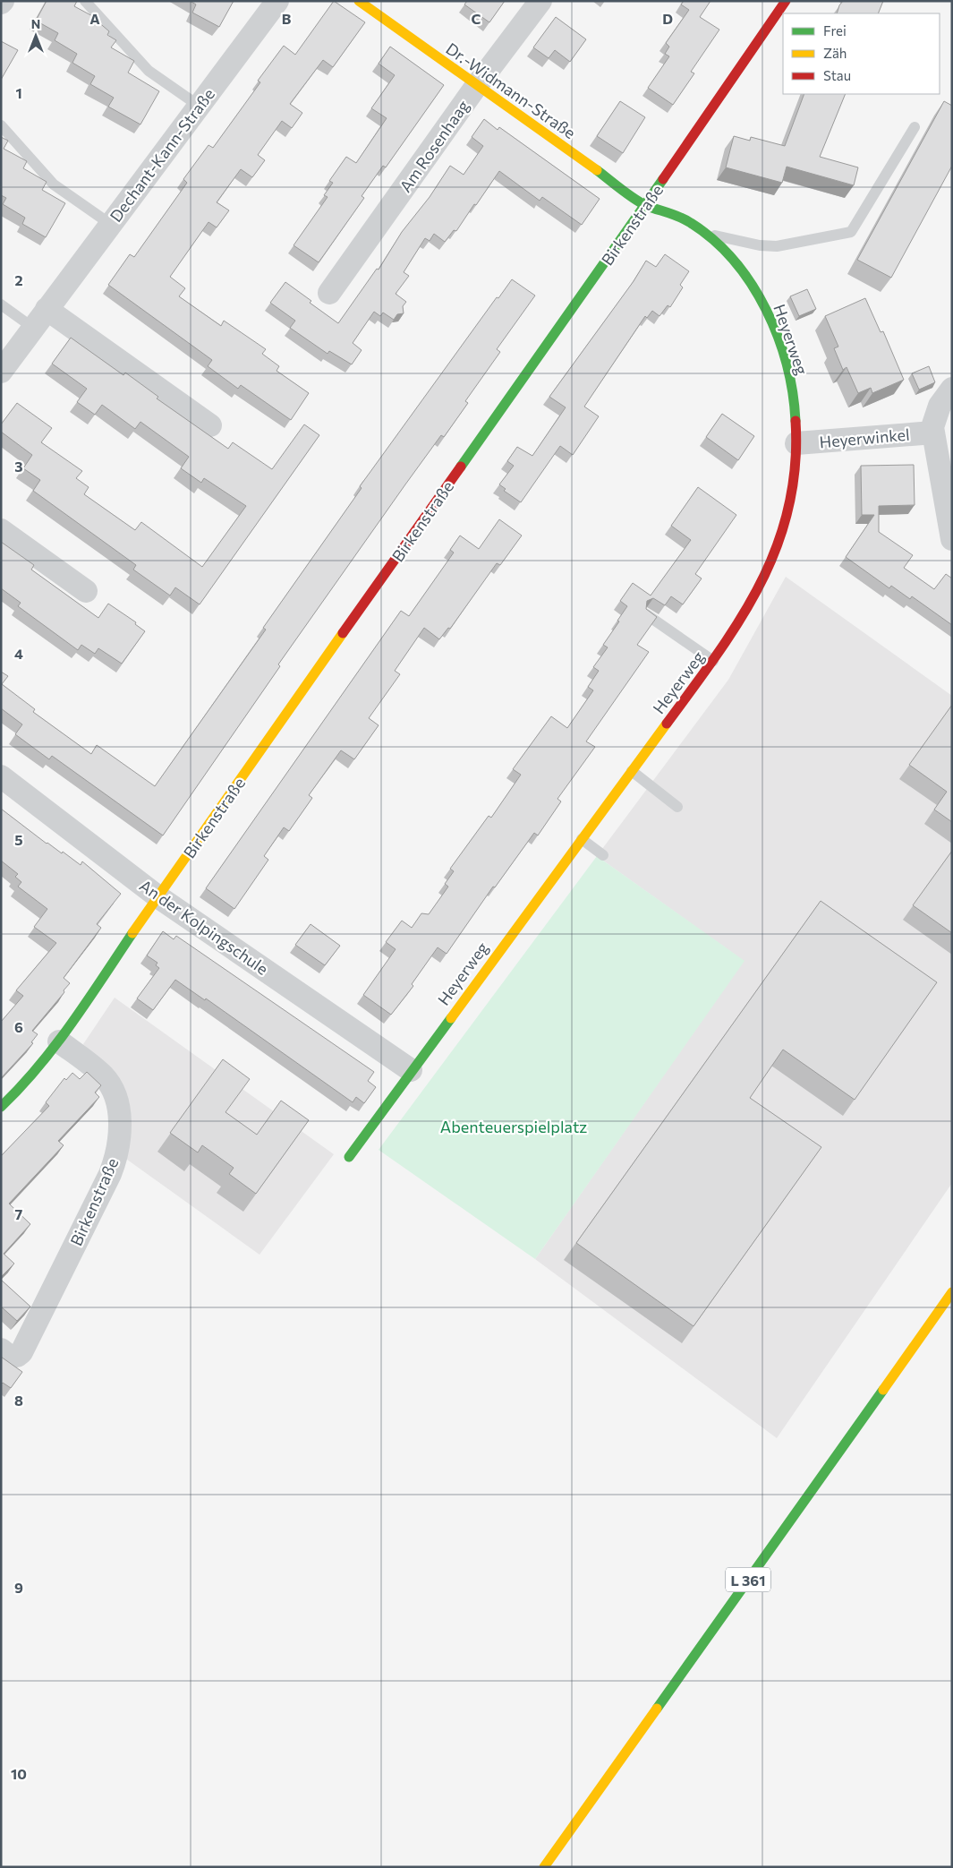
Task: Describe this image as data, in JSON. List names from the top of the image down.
{
  "streets": {
    "street": [
      "Dr.-Widmann-Straße",
      "Am Rosenhaag",
      "Dechant-Kann-Straße",
      "Birkenstraße",
      "Heyerweg",
      "Heyerwinkel",
      "An der Kolpingschule",
      "L 361"
    ]
  },
  "crossings": [
    ["Dr.-Widmann-Straße", "Am Rosenhaag"],
    ["Dr.-Widmann-Straße", "Birkenstraße"],
    ["Dr.-Widmann-Straße", "Heyerweg"],
    ["Birkenstraße", "Heyerweg"],
    ["Birkenstraße", "An der Kolpingschule"],
    ["Heyerweg", "Heyerwinkel"],
    ["Heyerweg", "An der Kolpingschule"]
  ],
  "parks": ["Abenteuerspielplatz"],
  "legend": ["Frei", "Zäh", "Stau"],
  "north": "top",
  "grid": {
    "columns": [
      "A",
      "B",
      "C",
      "D"
    ],
    "rows": [
      "1",
      "2",
      "3",
      "4",
      "5",
      "6",
      "7",
      "8",
      "9",
      "10"
    ]
  }
}
